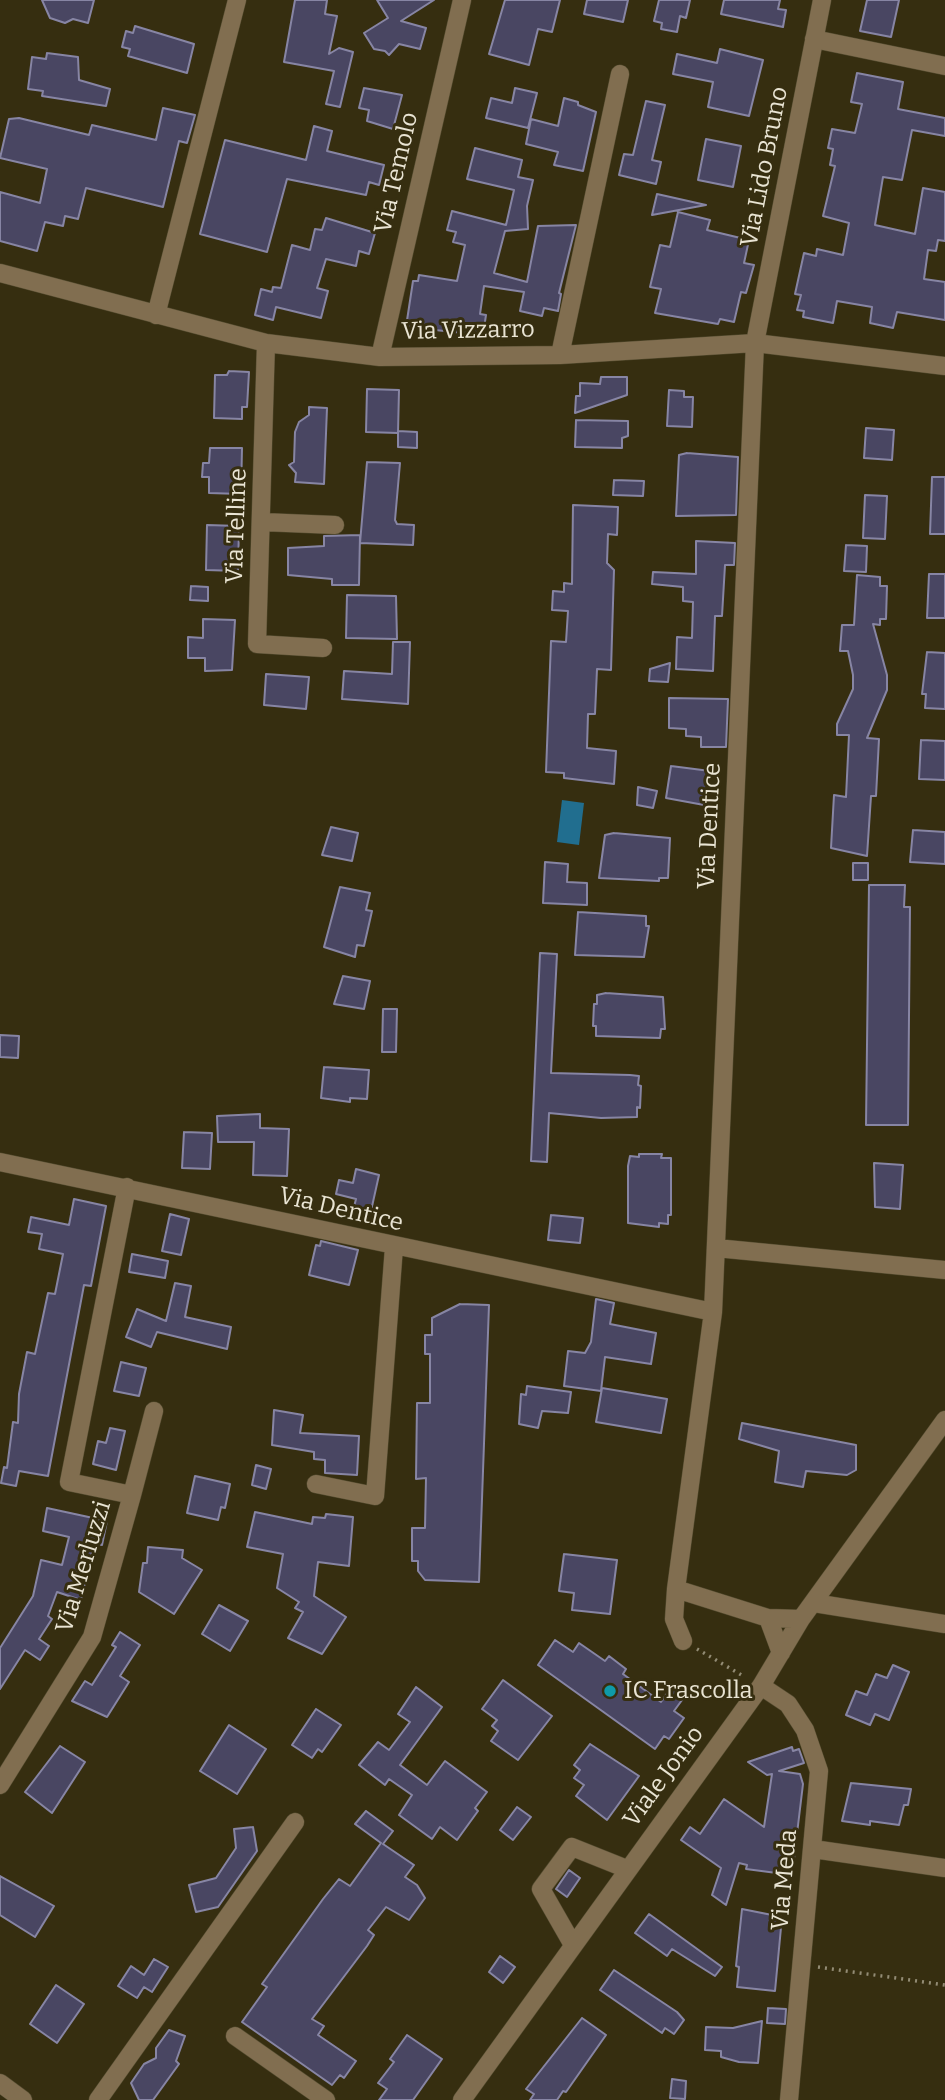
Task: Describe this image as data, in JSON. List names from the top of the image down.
{
  "streets": {
    "street": [
      "Via Lido Bruno",
      "Via Temolo",
      "Via Vizzarro",
      "Via Telline",
      "Via Dentice",
      "Via Merluzzi",
      "Viale Jonio",
      "Via Meda"
    ]
  },
  "crossings": [
    ["Via Lido Bruno", "Via Vizzarro"],
    ["Via Lido Bruno", "Via Dentice"],
    ["Via Temolo", "Via Vizzarro"],
    ["Via Vizzarro", "Via Telline"],
    ["Via Vizzarro", "Via Dentice"],
    ["Via Dentice", "Via Merluzzi"],
    ["Viale Jonio", "Via Meda"]
  ],
  "places": ["IC Frascolla"]
}
